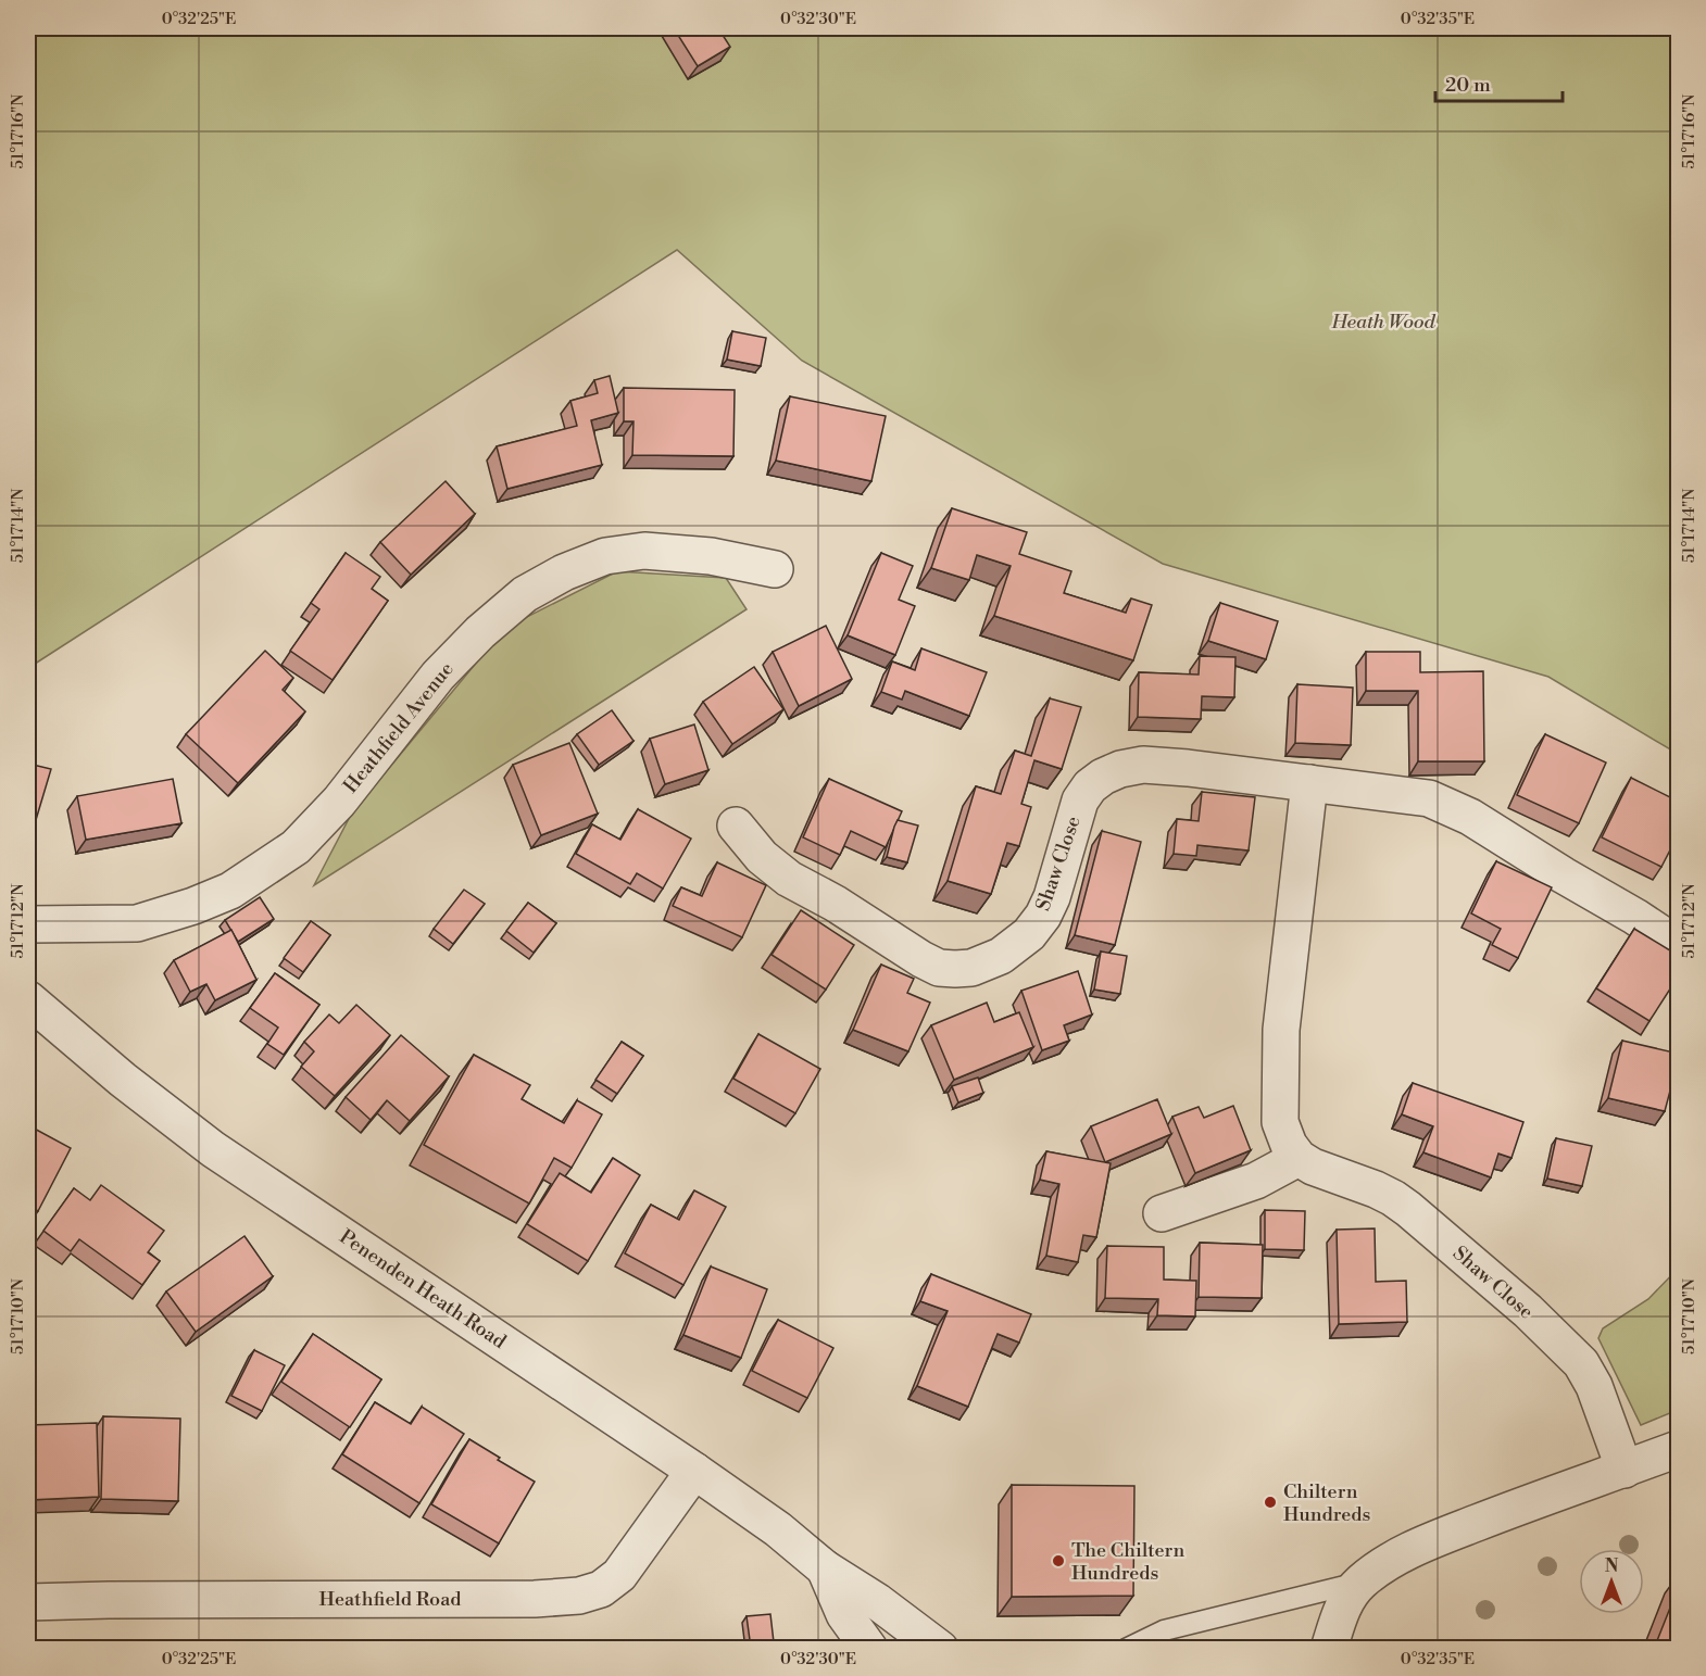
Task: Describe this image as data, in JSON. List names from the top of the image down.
{
  "streets": {
    "street": [
      "Heathfield Avenue",
      "Shaw Close",
      "Penenden Heath Road",
      "Heathfield Road"
    ]
  },
  "crossings": [
    ["Penenden Heath Road", "Heathfield Road"]
  ],
  "parks": ["Heath Wood"],
  "places": ["Chiltern Hundreds", "The Chiltern Hundreds"],
  "scale_bar": "20 m",
  "north": "top",
  "coordinates": [
    "0°32'25\"E",
    "0°32'30\"E",
    "0°32'35\"E",
    "51°17'16\"N",
    "51°17'14\"N",
    "51°17'12\"N",
    "51°17'10\"N"
  ]
}
